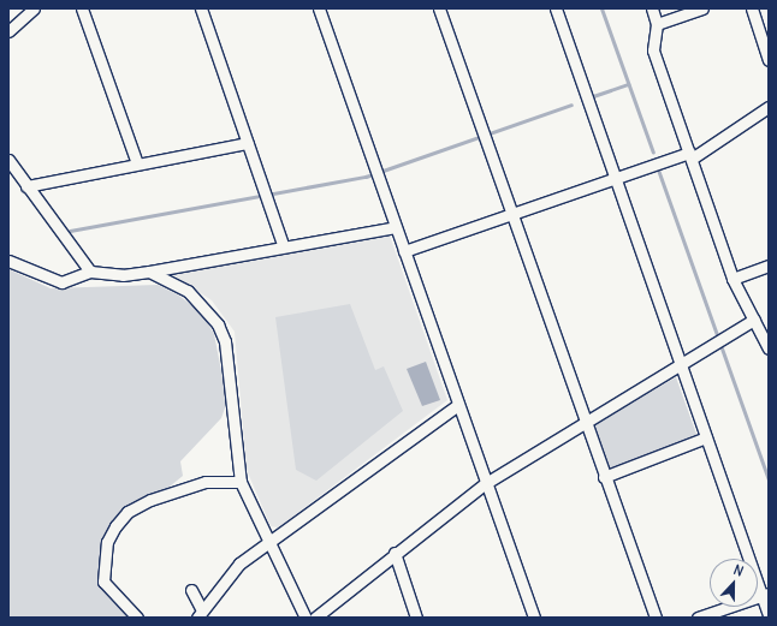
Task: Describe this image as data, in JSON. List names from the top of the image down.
{
  "north": "top"
}
